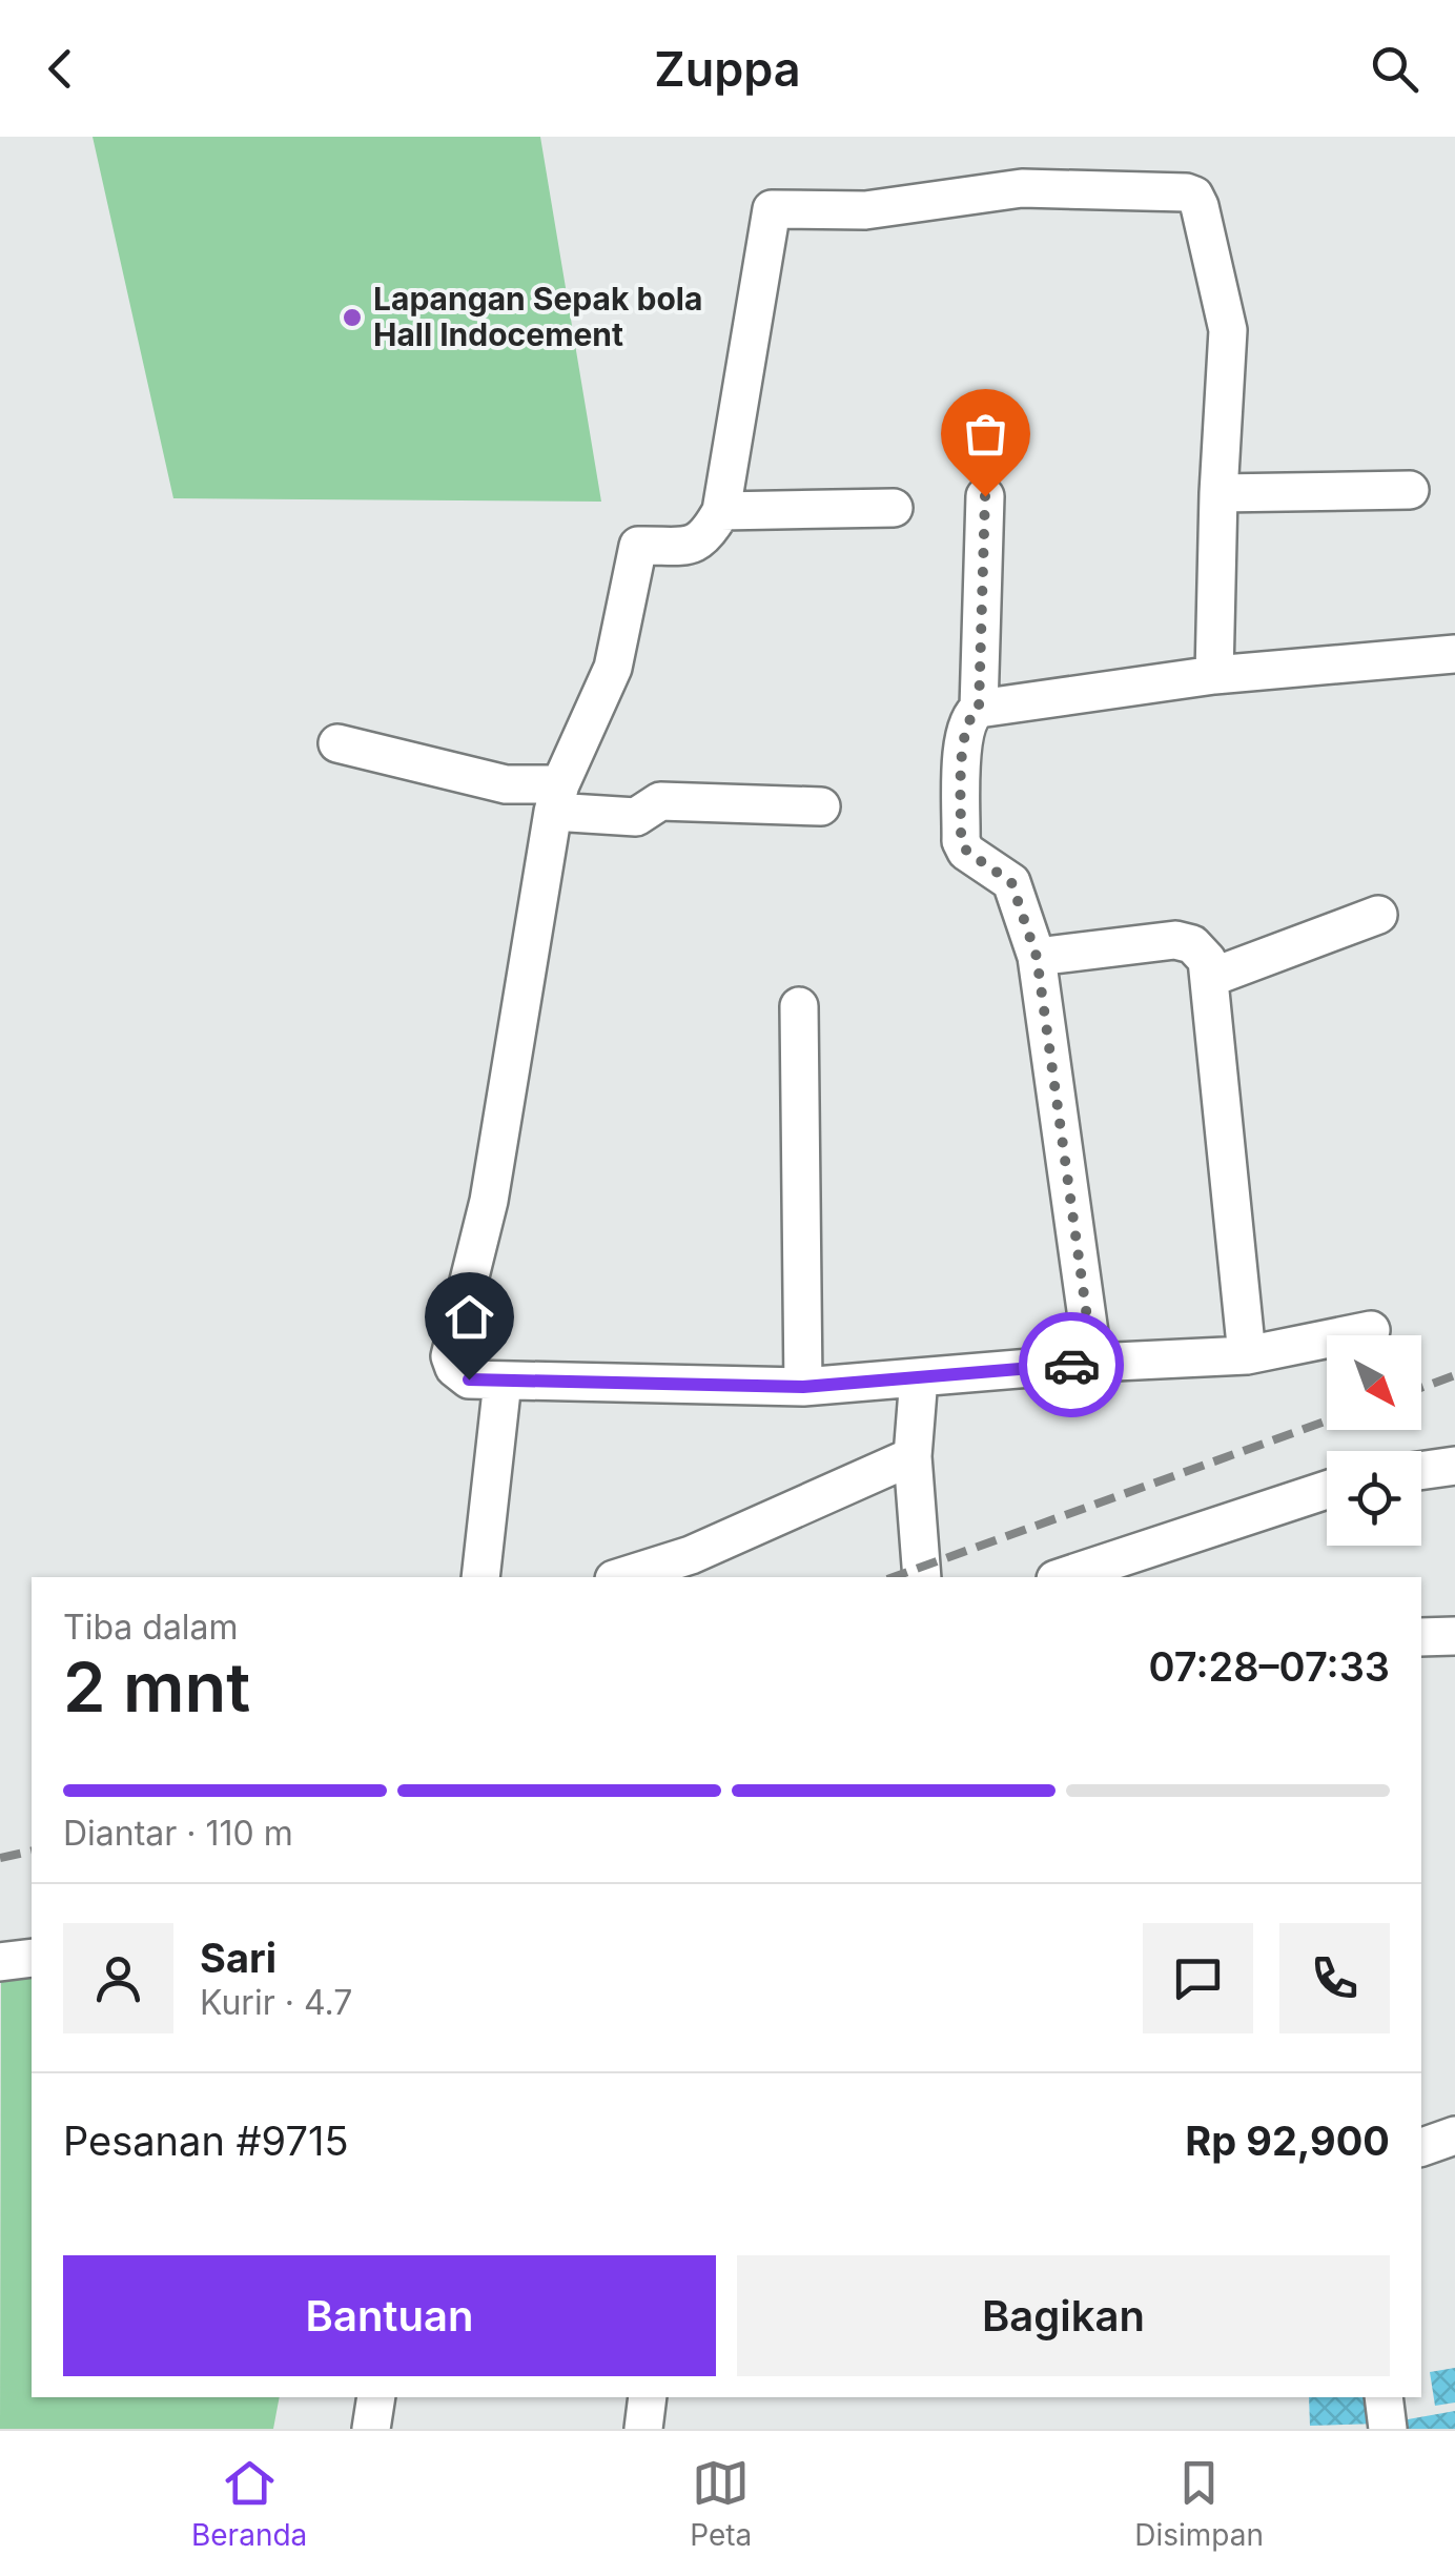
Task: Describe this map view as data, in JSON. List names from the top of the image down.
{
  "places": ["Lapangan Sepak bola Hall Indocement"],
  "north": "bottom right",
  "page": {
    "header": "Zuppa",
    "heading": ["2 mnt", "Tiba dalam", "07:28–07:33"],
    "panel": [
      "Sari",
      "Kurir · 4.7",
      "Pesanan #9715",
      "Rp 92,900"
    ],
    "bar": "Diantar · 110 m",
    "buttons": ["Bantuan", "Bagikan"],
    "tabs": ["Beranda", "Peta", "Disimpan"]
  }
}
